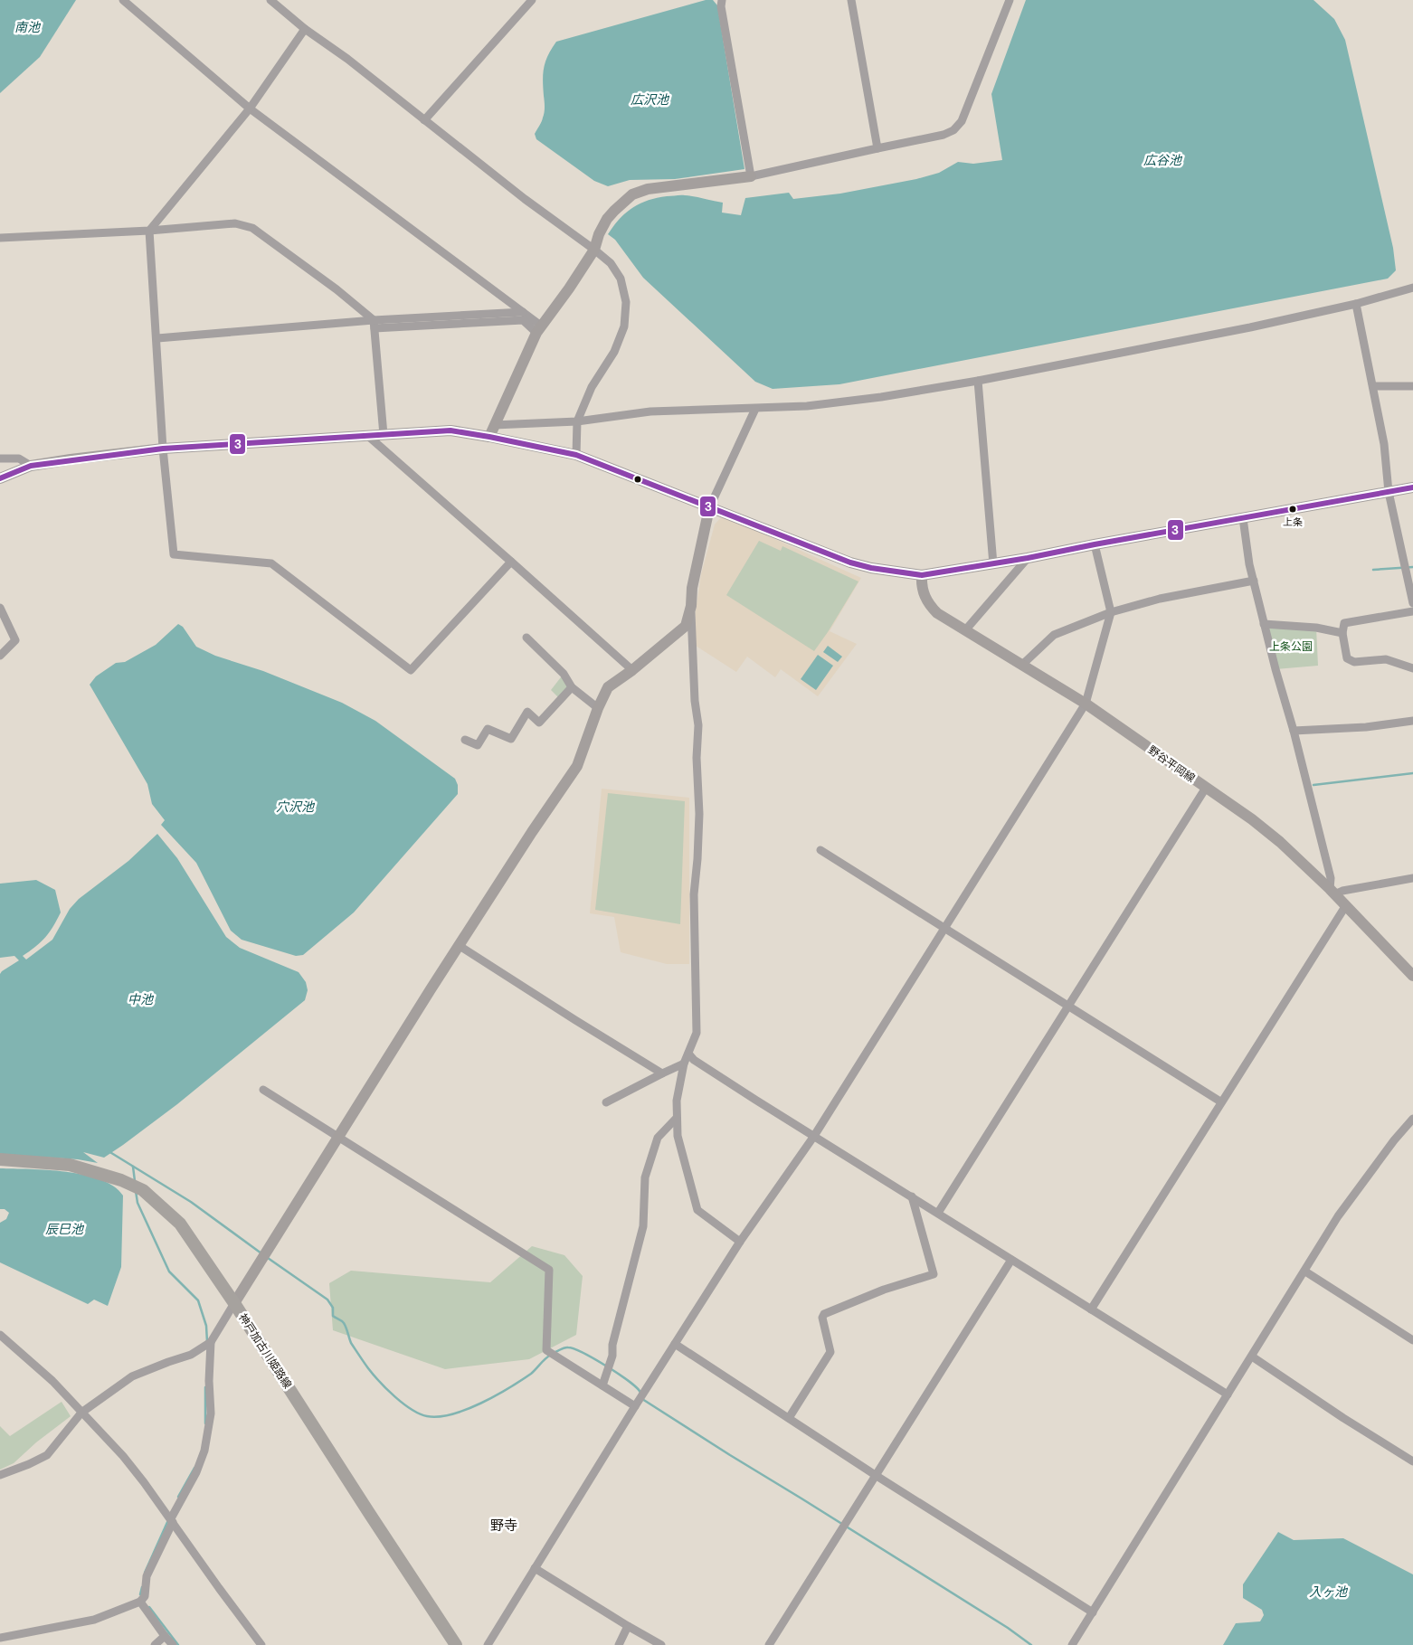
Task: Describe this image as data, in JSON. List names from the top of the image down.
{
  "streets": {
    "main road": ["野谷平岡線", "神戸加古川姫路線"]
  },
  "districts": ["野寺"],
  "water": [
    "南池",
    "広沢池",
    "広谷池",
    "穴沢池",
    "中池",
    "辰巳池",
    "入ヶ池"
  ],
  "parks": ["上条公園"],
  "places": ["上条"],
  "lines": ["transit line 3"]
}
